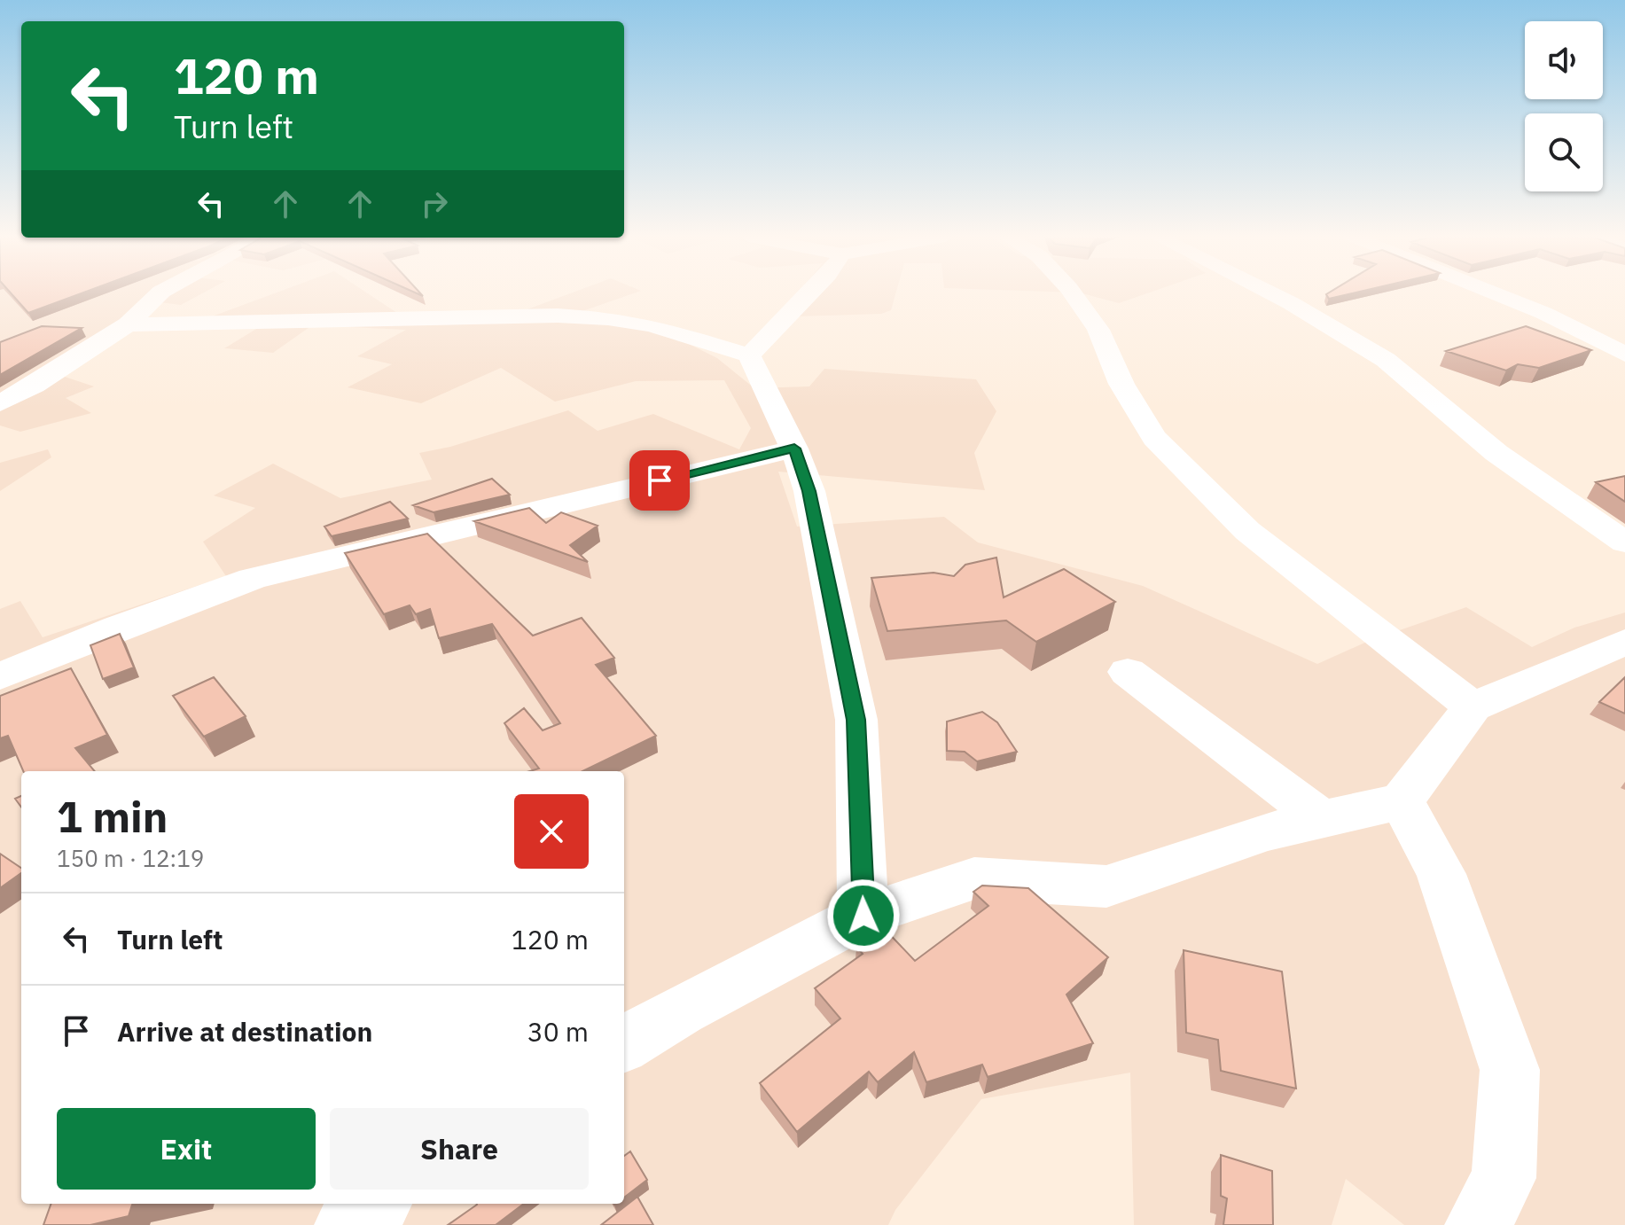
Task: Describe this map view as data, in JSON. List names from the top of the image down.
{
  "page": {
    "turn": ["120 m", "Turn left"],
    "heading": ["1 min", "150 m · 12:19"],
    "list": [
      {
        "name": "Turn left",
        "value": "120 m"
      },
      {
        "name": "Arrive at destination",
        "value": "30 m"
      }
    ],
    "buttons": ["Exit", "Share"]
  }
}
